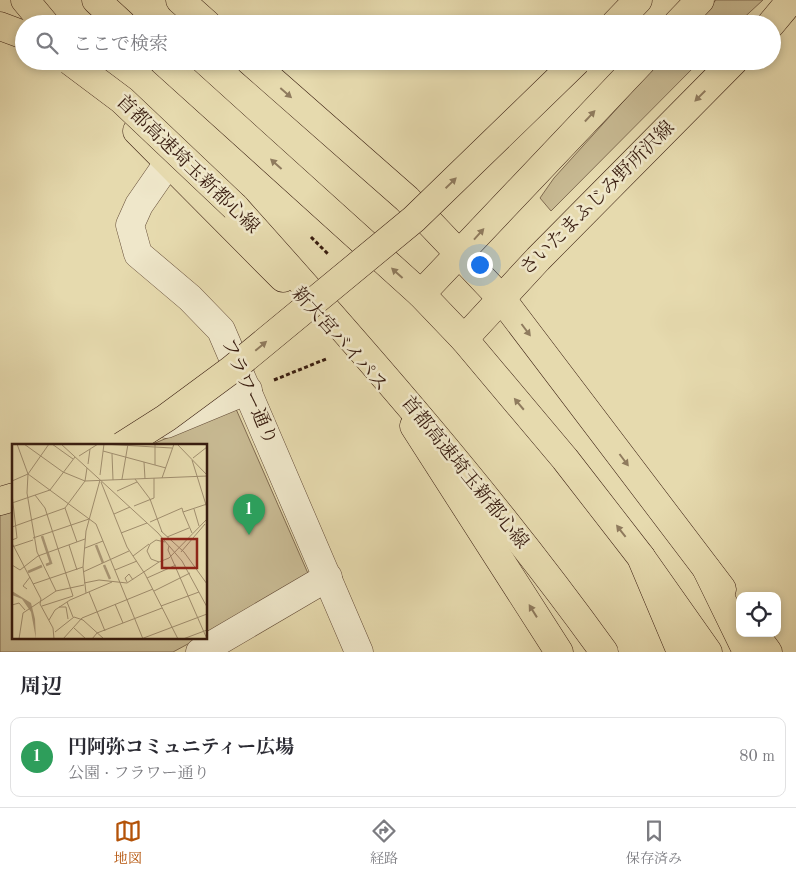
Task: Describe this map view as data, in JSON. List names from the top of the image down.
{
  "streets": {
    "main road": ["首都高速埼玉新都心線", "さいたまふじみ野所沢線", "新大宮バイパス"],
    "street": ["フラワー通り"]
  },
  "crossings": [
    ["新大宮バイパス", "フラワー通り"]
  ],
  "page": {
    "search": "ここで検索",
    "pins": "1",
    "heading": "周辺",
    "list": [
      {
        "mark": "1",
        "name": "円阿弥コミュニティー広場",
        "note": "公園 · フラワー通り",
        "value": "80 m"
      }
    ],
    "nav": ["地図", "経路", "保存済み"]
  }
}
